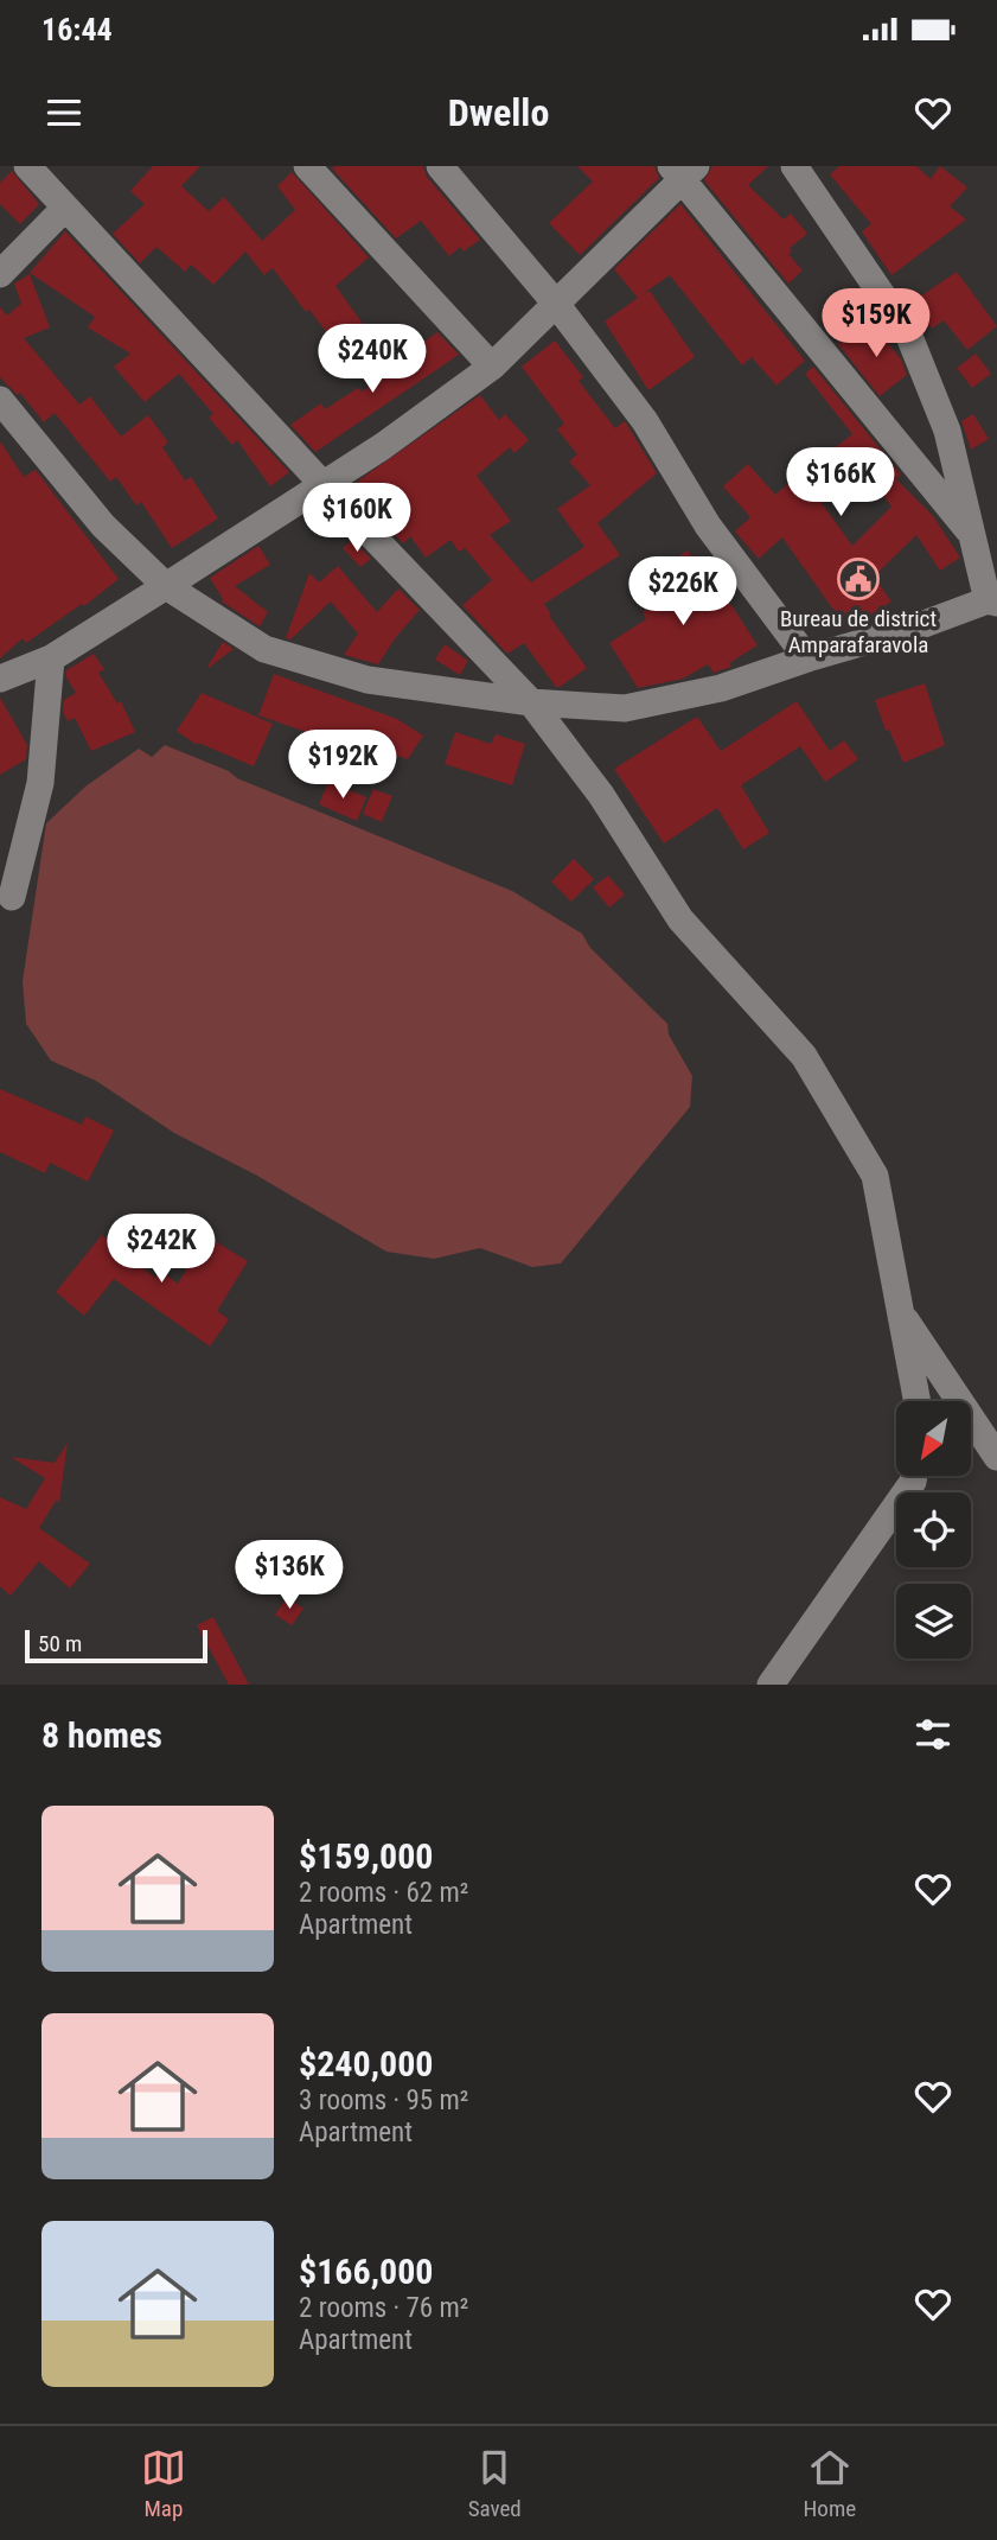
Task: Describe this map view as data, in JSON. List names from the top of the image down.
{
  "places": {
    "public building": ["Bureau de district Amparafaravola"]
  },
  "scale_bar": "50 m",
  "north": "bottom left",
  "page": {
    "status": "16:44",
    "header": "Dwello",
    "price": [
      "$159K",
      "$240K",
      "$166K",
      "$160K",
      "$226K",
      "$192K",
      "$242K",
      "$136K"
    ],
    "scale": "50 m",
    "heading": "8 homes",
    "list": [
      {
        "name": "$159,000",
        "note": "2 rooms · 62 m² · Apartment"
      },
      {
        "name": "$240,000",
        "note": "3 rooms · 95 m² · Apartment"
      },
      {
        "name": "$166,000",
        "note": "2 rooms · 76 m² · Apartment"
      }
    ],
    "tabs": ["Map", "Saved", "Home"]
  }
}
